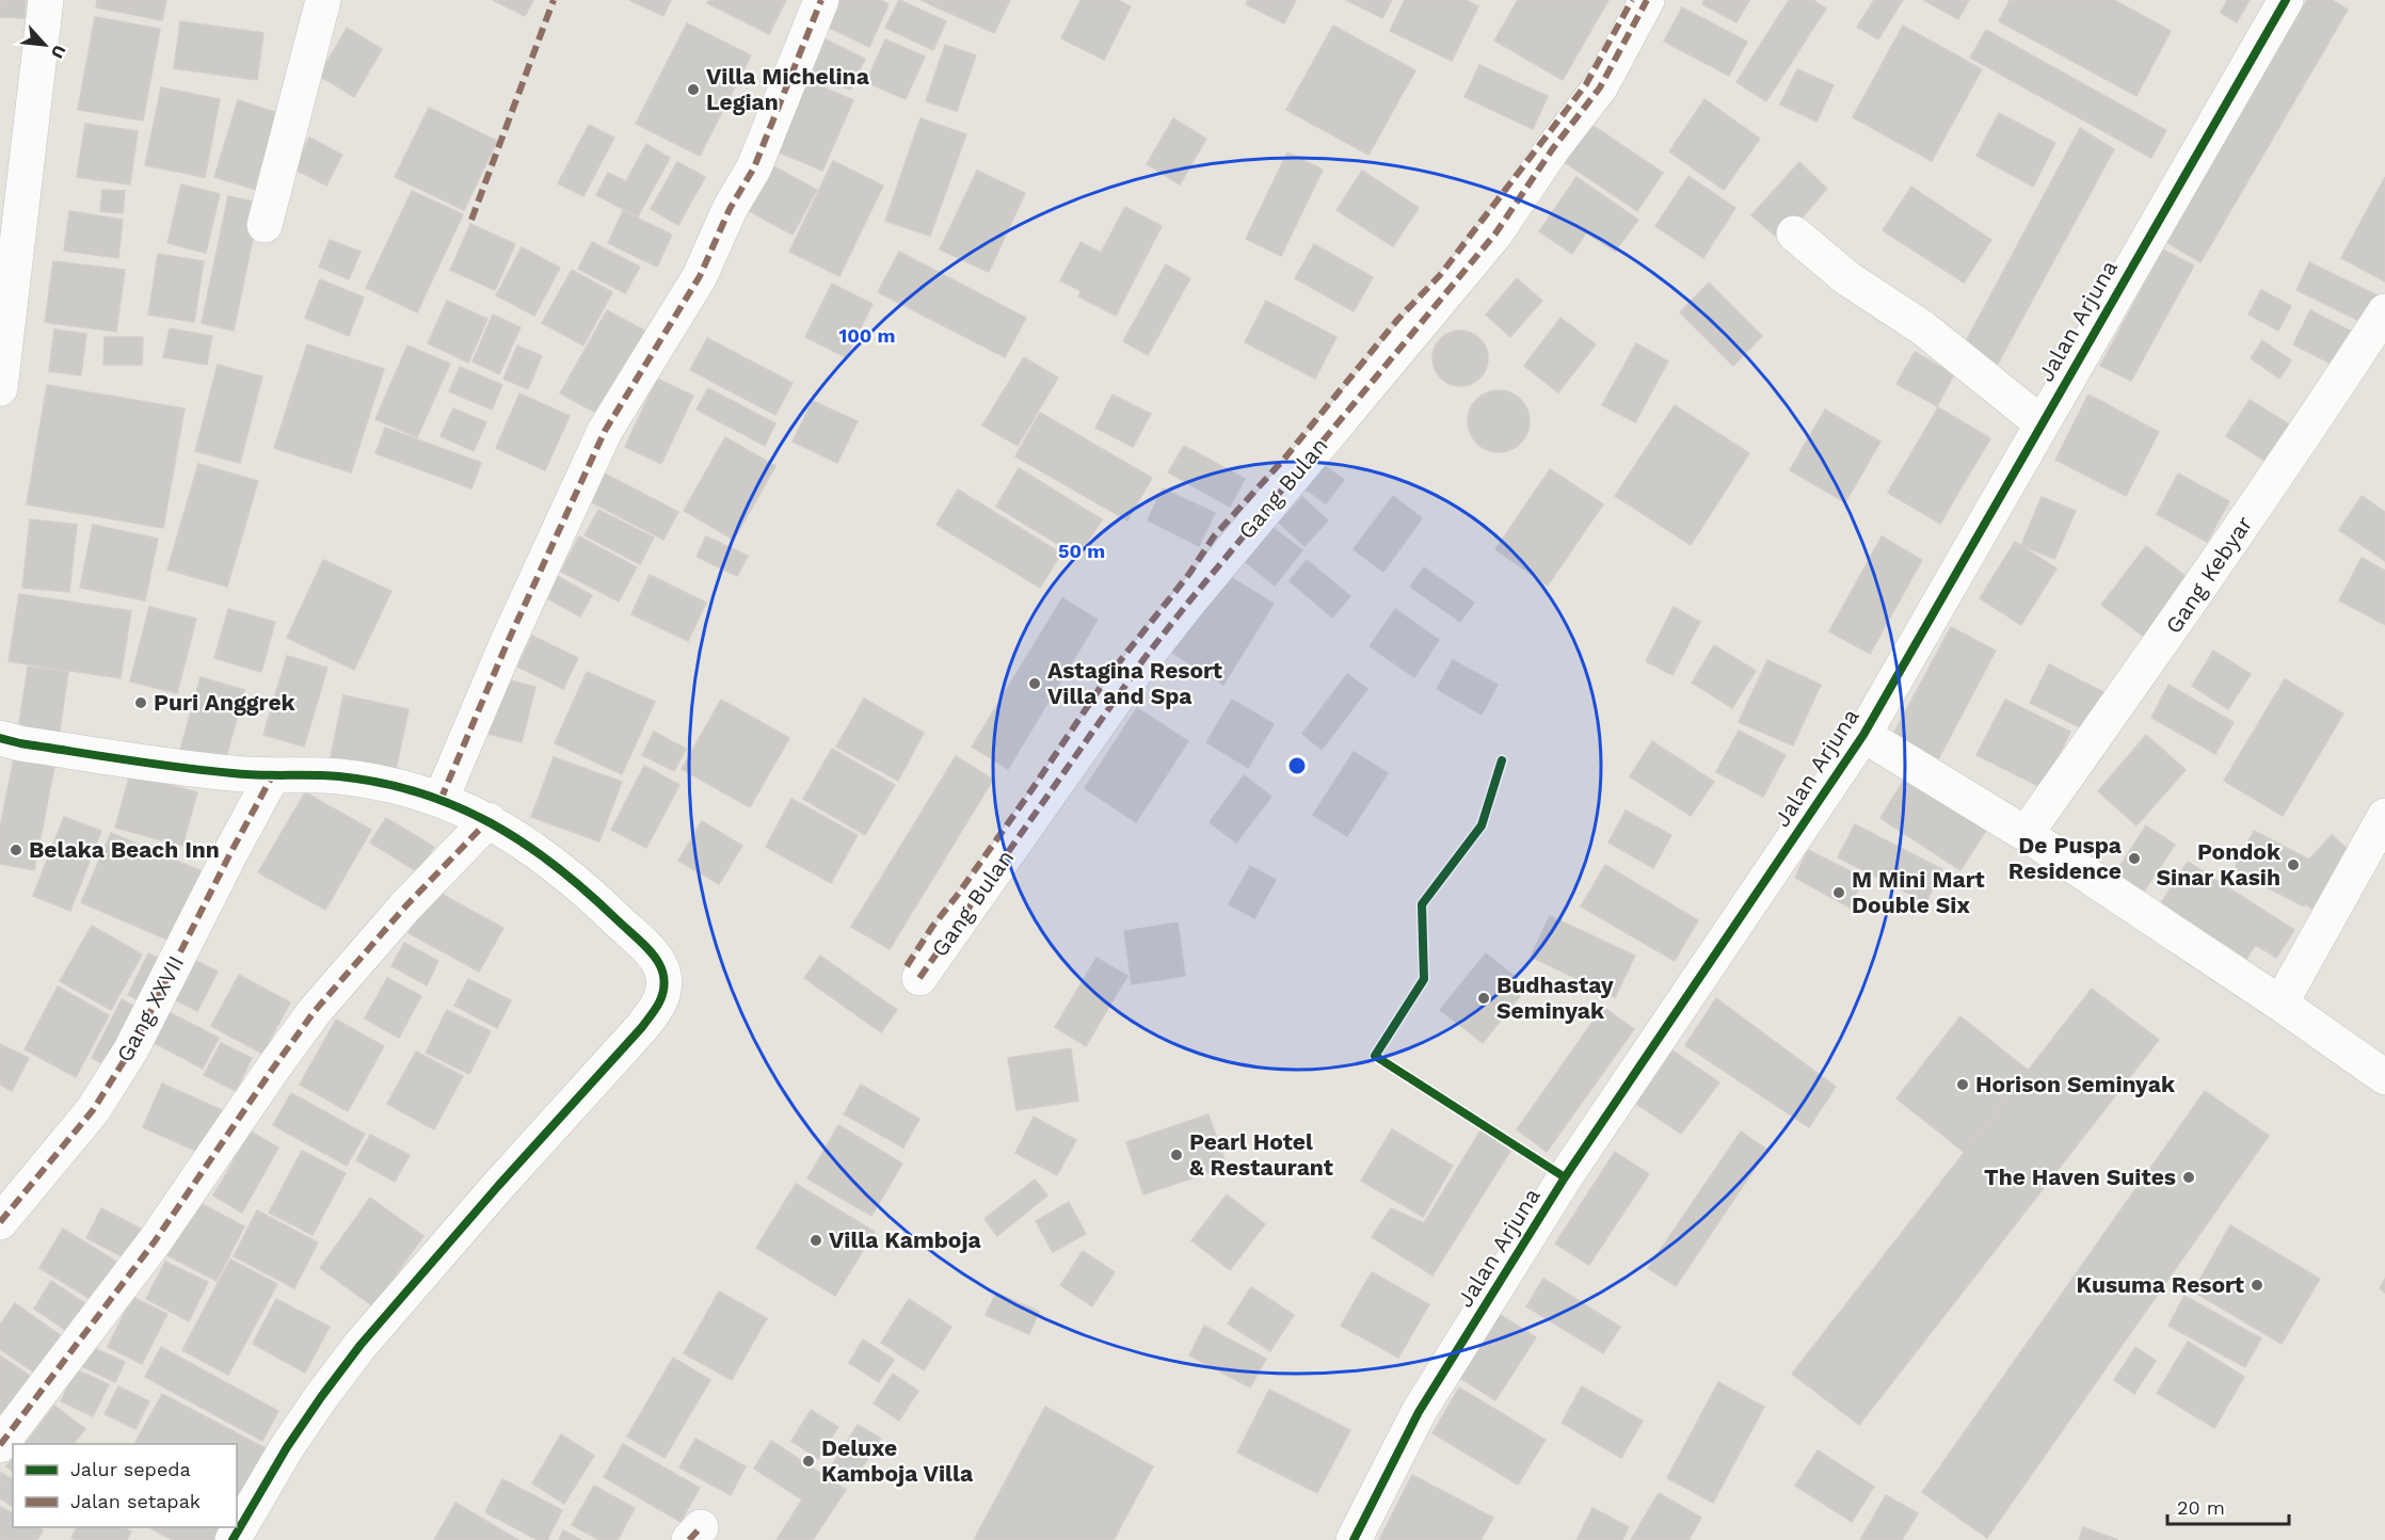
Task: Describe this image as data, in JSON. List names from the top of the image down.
{
  "streets": {
    "street": [
      "Jalan Arjuna",
      "Gang Bulan",
      "Gang Kebyar",
      "Gang XXVII"
    ]
  },
  "places": [
    "Villa Michelina Legian",
    "Astagina Resort Villa and Spa",
    "Puri Anggrek",
    "Belaka Beach Inn",
    "De Puspa Residence",
    "Pondok Sinar Kasih",
    "M Mini Mart Double Six",
    "Budhastay Seminyak",
    "Horison Seminyak",
    "Pearl Hotel & Restaurant",
    "The Haven Suites",
    "Villa Kamboja",
    "Kusuma Resort",
    "Deluxe Kamboja Villa"
  ],
  "legend": ["Jalur sepeda", "Jalan setapak"],
  "scale_bar": "20 m",
  "north": "bottom right",
  "rings": ["100 m", "50 m"]
}
